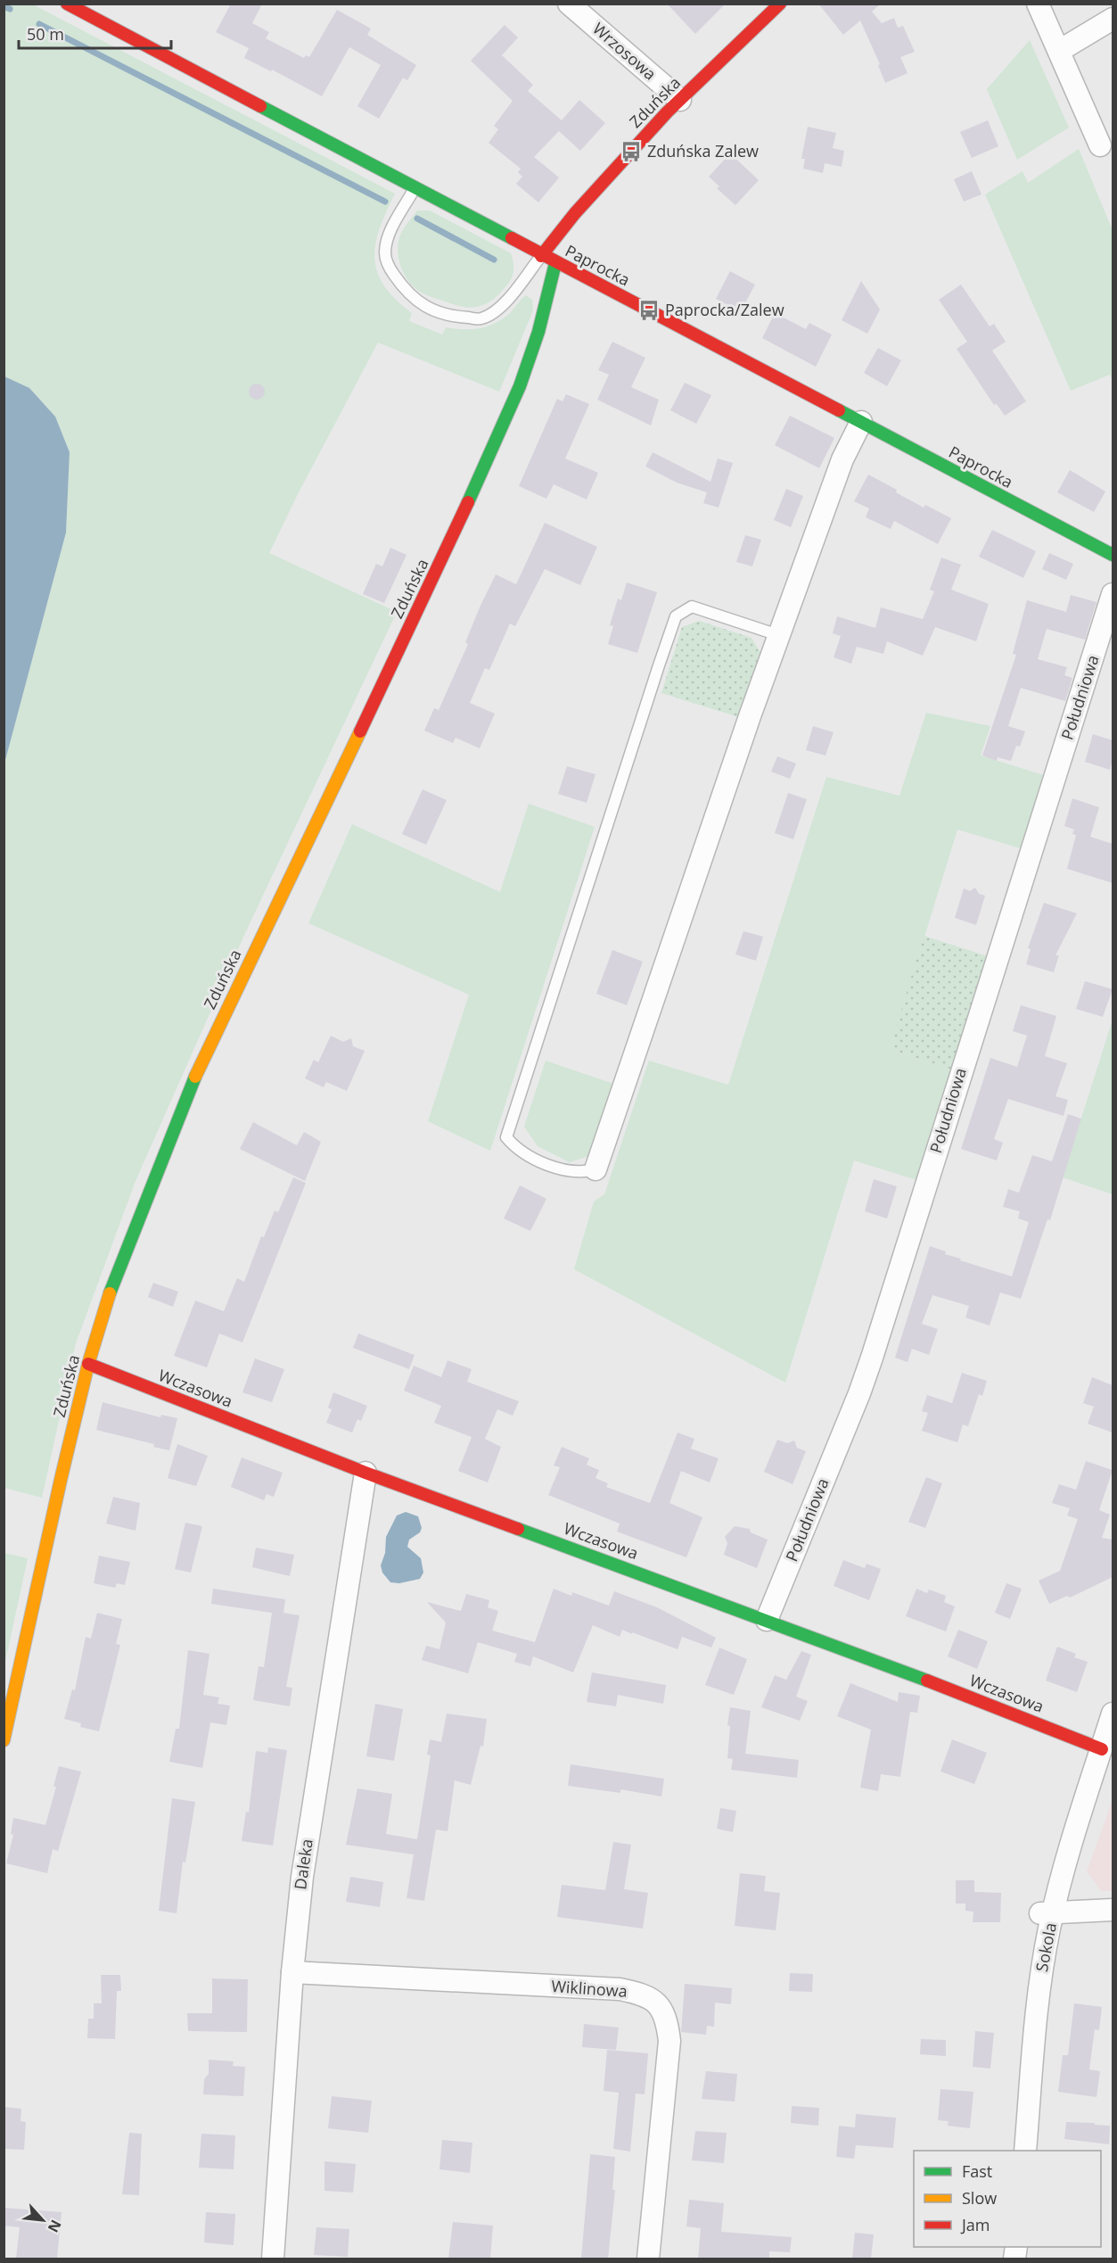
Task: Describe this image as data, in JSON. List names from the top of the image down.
{
  "streets": {
    "street": [
      "Wrzosowa",
      "Zduńska",
      "Paprocka",
      "Południowa",
      "Wczasowa",
      "Daleka",
      "Sokola",
      "Wiklinowa"
    ]
  },
  "crossings": [
    ["Wrzosowa", "Zduńska"],
    ["Zduńska", "Paprocka"],
    ["Zduńska", "Wczasowa"],
    ["Południowa", "Wczasowa"],
    ["Wczasowa", "Daleka"],
    ["Wczasowa", "Sokola"],
    ["Daleka", "Wiklinowa"]
  ],
  "places": {
    "bus stop": ["Zduńska Zalew", "Paprocka/Zalew"]
  },
  "legend": ["Fast", "Slow", "Jam"],
  "scale_bar": "50 m",
  "north": "bottom right"
}
